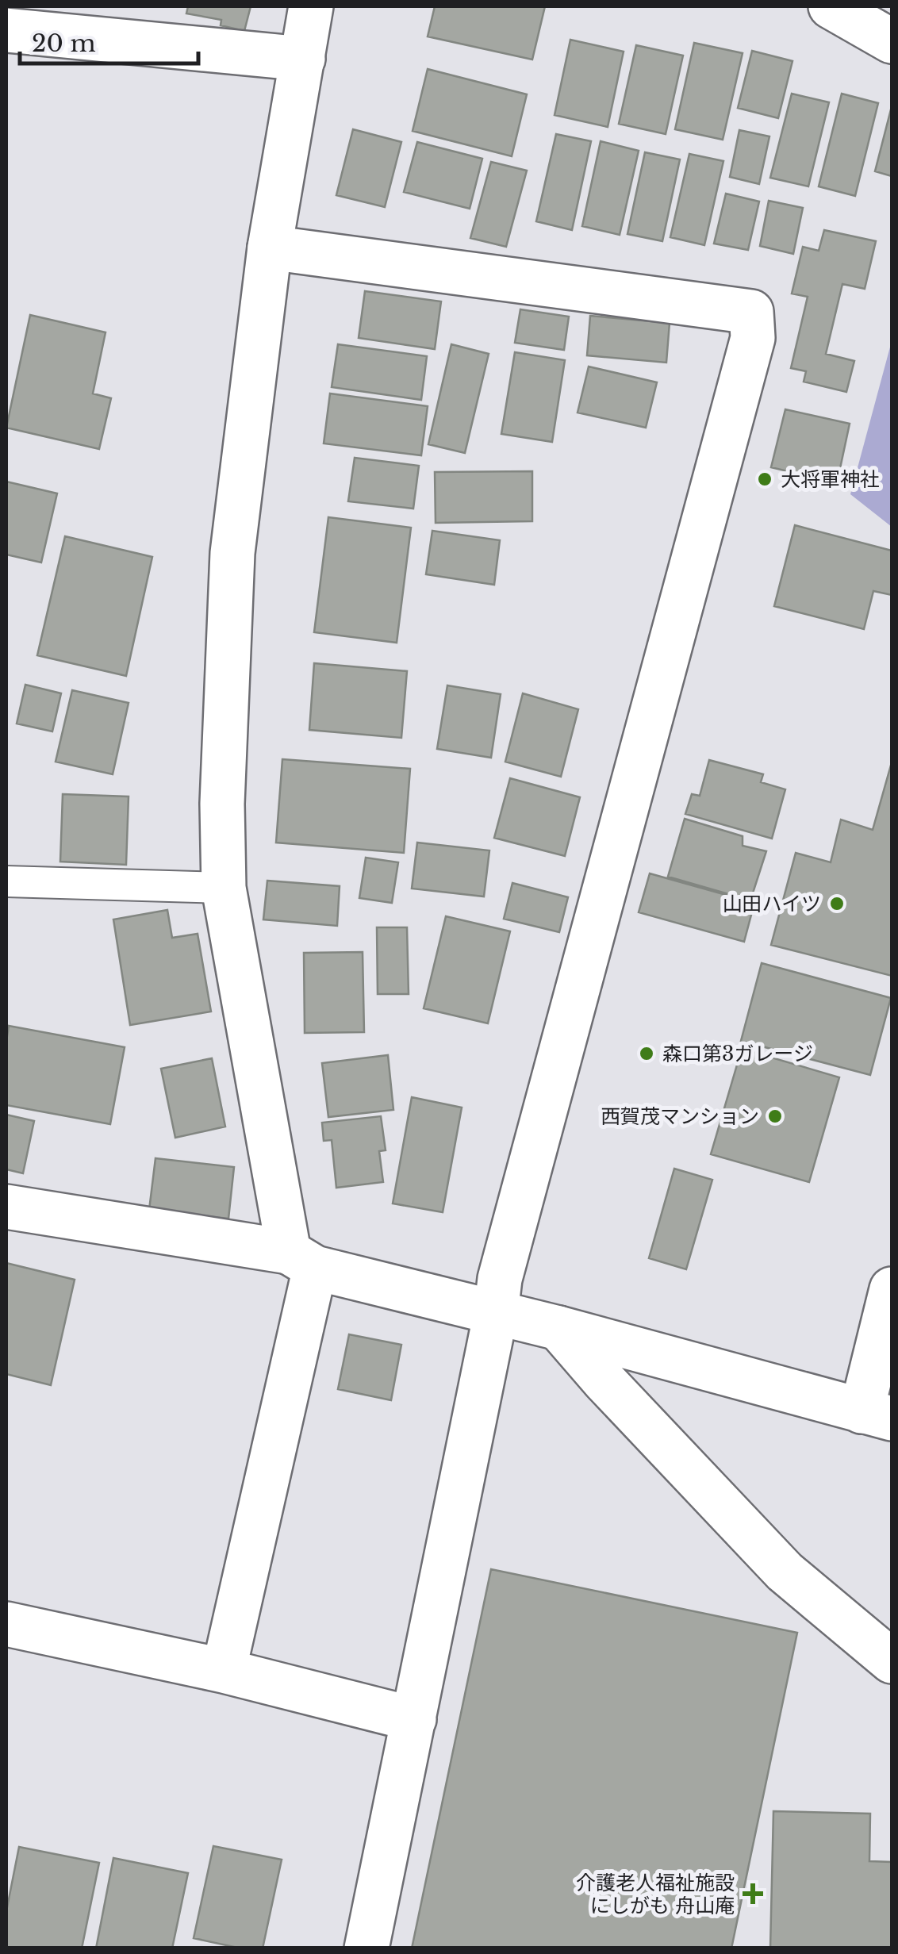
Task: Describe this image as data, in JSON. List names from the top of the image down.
{
  "places": {
    "other": [
      "大将軍神社",
      "山田ハイツ",
      "森口第3ガレージ",
      "西賀茂マンション"
    ],
    "health": ["介護老人福祉施設 にしがも 舟山庵"]
  },
  "scale_bar": "20 m"
}
